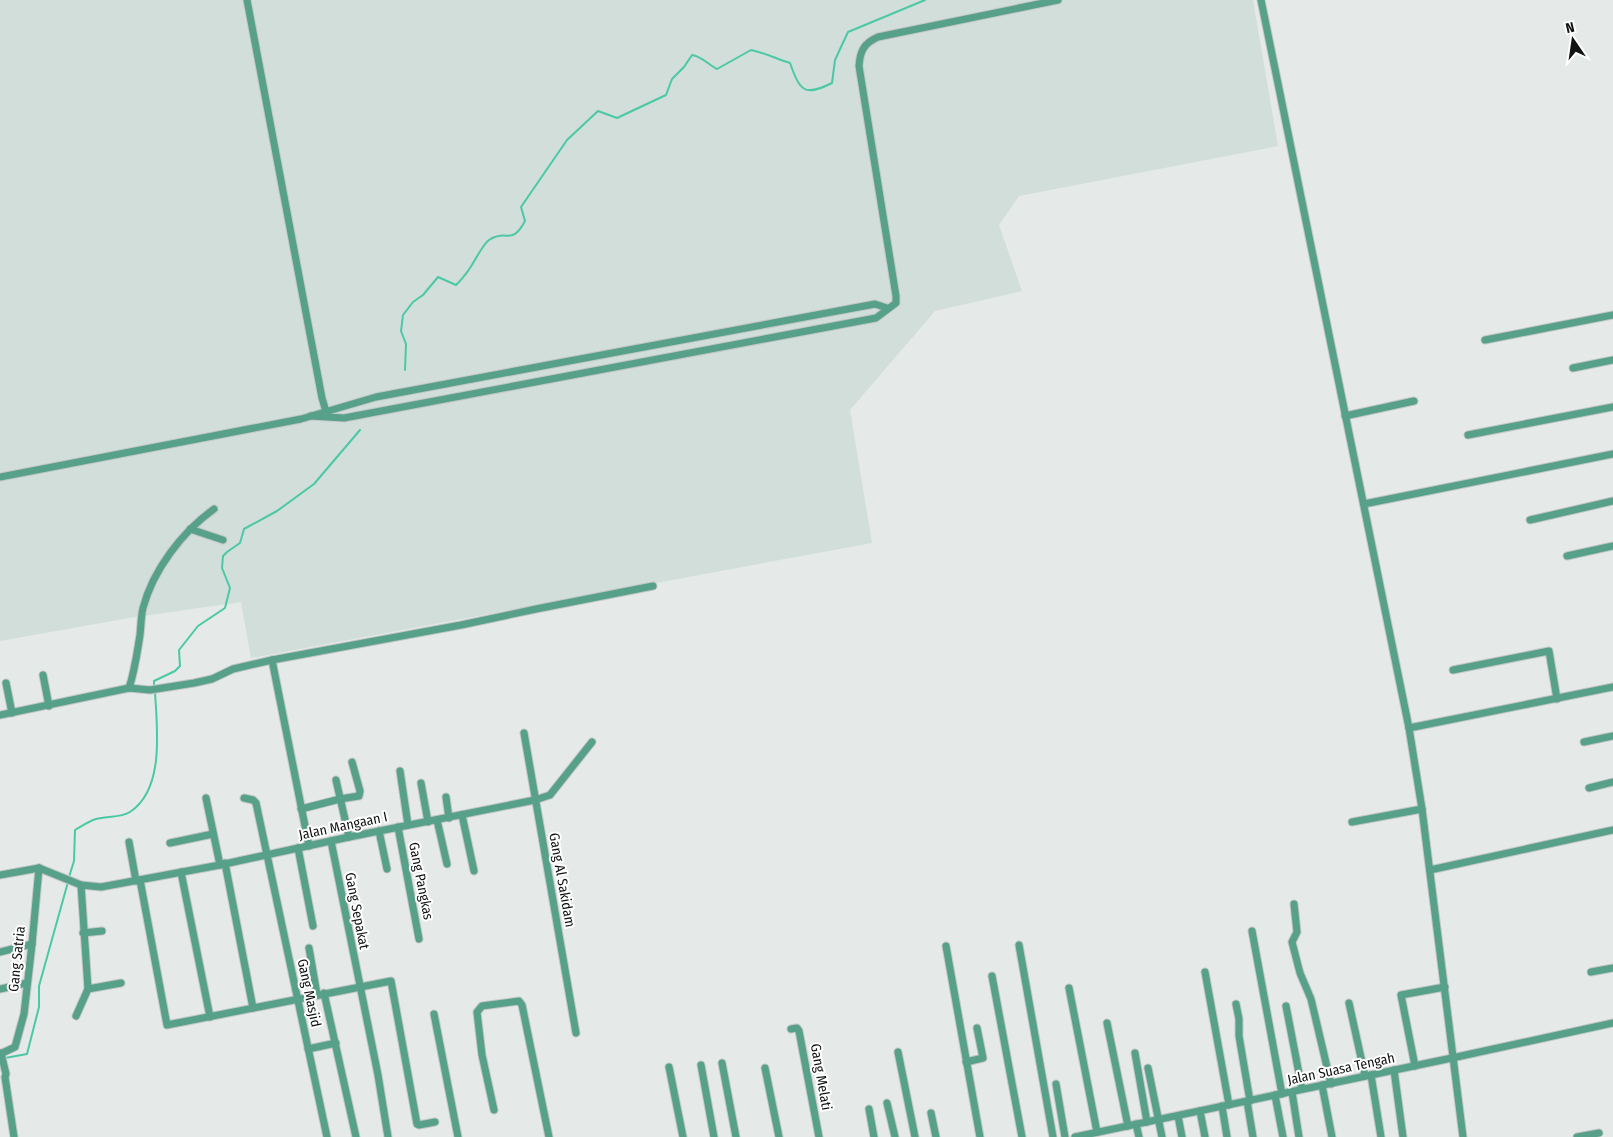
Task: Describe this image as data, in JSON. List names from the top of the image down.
{
  "streets": {
    "street": [
      "Jalan Mangaan I",
      "Gang Al Sakidam",
      "Gang Pangkas",
      "Gang Sepakat",
      "Gang Satria",
      "Gang Masjid",
      "Jalan Suasa Tengah",
      "Gang Melati"
    ]
  },
  "crossings": [
    ["Jalan Mangaan I", "Gang Al Sakidam"],
    ["Jalan Mangaan I", "Gang Pangkas"],
    ["Jalan Mangaan I", "Gang Sepakat"],
    ["Jalan Mangaan I", "Gang Satria"],
    ["Jalan Mangaan I", "Gang Masjid"]
  ],
  "north": "top"
}
